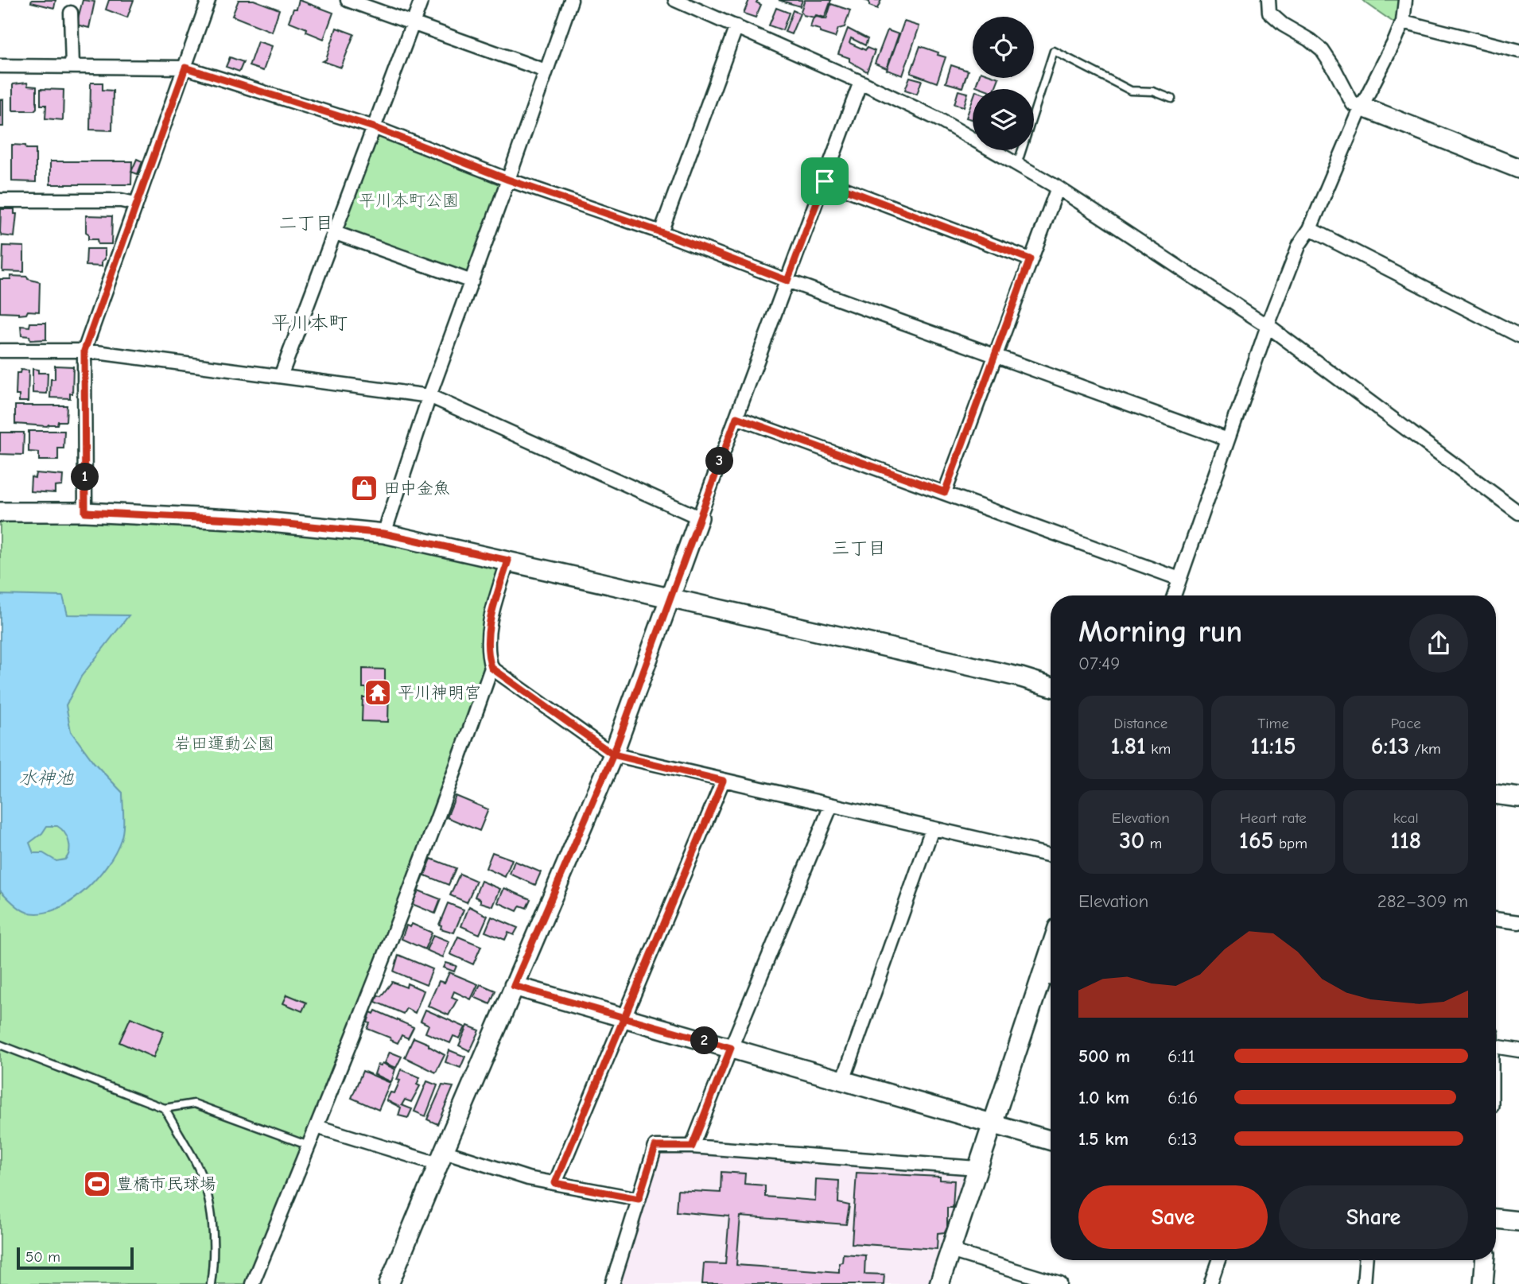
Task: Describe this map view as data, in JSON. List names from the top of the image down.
{
  "districts": ["二丁目", "平川本町", "三丁目"],
  "water": ["水神池"],
  "parks": ["平川本町公園", "岩田運動公園"],
  "places": {
    "shop": ["田中金魚"],
    "temple": ["平川神明宮"],
    "sports": ["豊橋市民球場"]
  },
  "scale_bar": "50 m",
  "page": {
    "pins": ["3", "1", "2"],
    "heading": ["Morning run", "07:49"],
    "stats": [
      ["Distance", "1.81 km"],
      ["Time", "11:15"],
      ["Pace", "6:13 /km"],
      ["Elevation", "30 m"],
      ["Heart rate", "165 bpm"],
      ["kcal", "118"]
    ],
    "chart": ["Elevation", "282–309 m"],
    "list": [
      {
        "name": "500 m",
        "note": "6:11"
      },
      {
        "name": "1.0 km",
        "note": "6:16"
      },
      {
        "name": "1.5 km",
        "note": "6:13"
      }
    ],
    "buttons": ["Save", "Share"],
    "scale": "50 m"
  }
}
